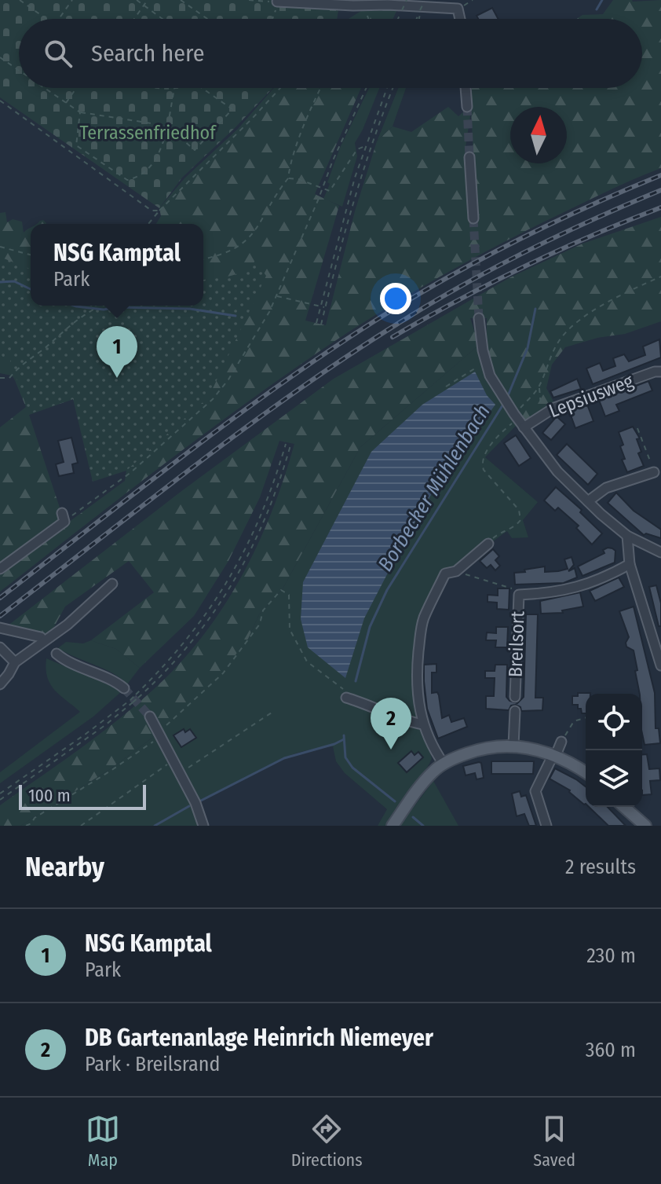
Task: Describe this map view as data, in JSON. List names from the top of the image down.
{
  "streets": {
    "street": ["Lepsiusweg", "Breilsort"]
  },
  "water": ["Borbecker Mühlenbach"],
  "parks": ["Terrassenfriedhof"],
  "scale_bar": "100 m",
  "north": "top",
  "page": {
    "search": "Search here",
    "popup": ["NSG Kamptal", "Park"],
    "pins": ["1", "2"],
    "scale": "100 m",
    "heading": ["Nearby", "2 results"],
    "list": [
      {
        "mark": "1",
        "name": "NSG Kamptal",
        "note": "Park",
        "value": "230 m"
      },
      {
        "mark": "2",
        "name": "DB Gartenanlage Heinrich Niemeyer",
        "note": "Park · Breilsrand",
        "value": "360 m"
      }
    ],
    "nav": ["Map", "Directions", "Saved"]
  }
}
